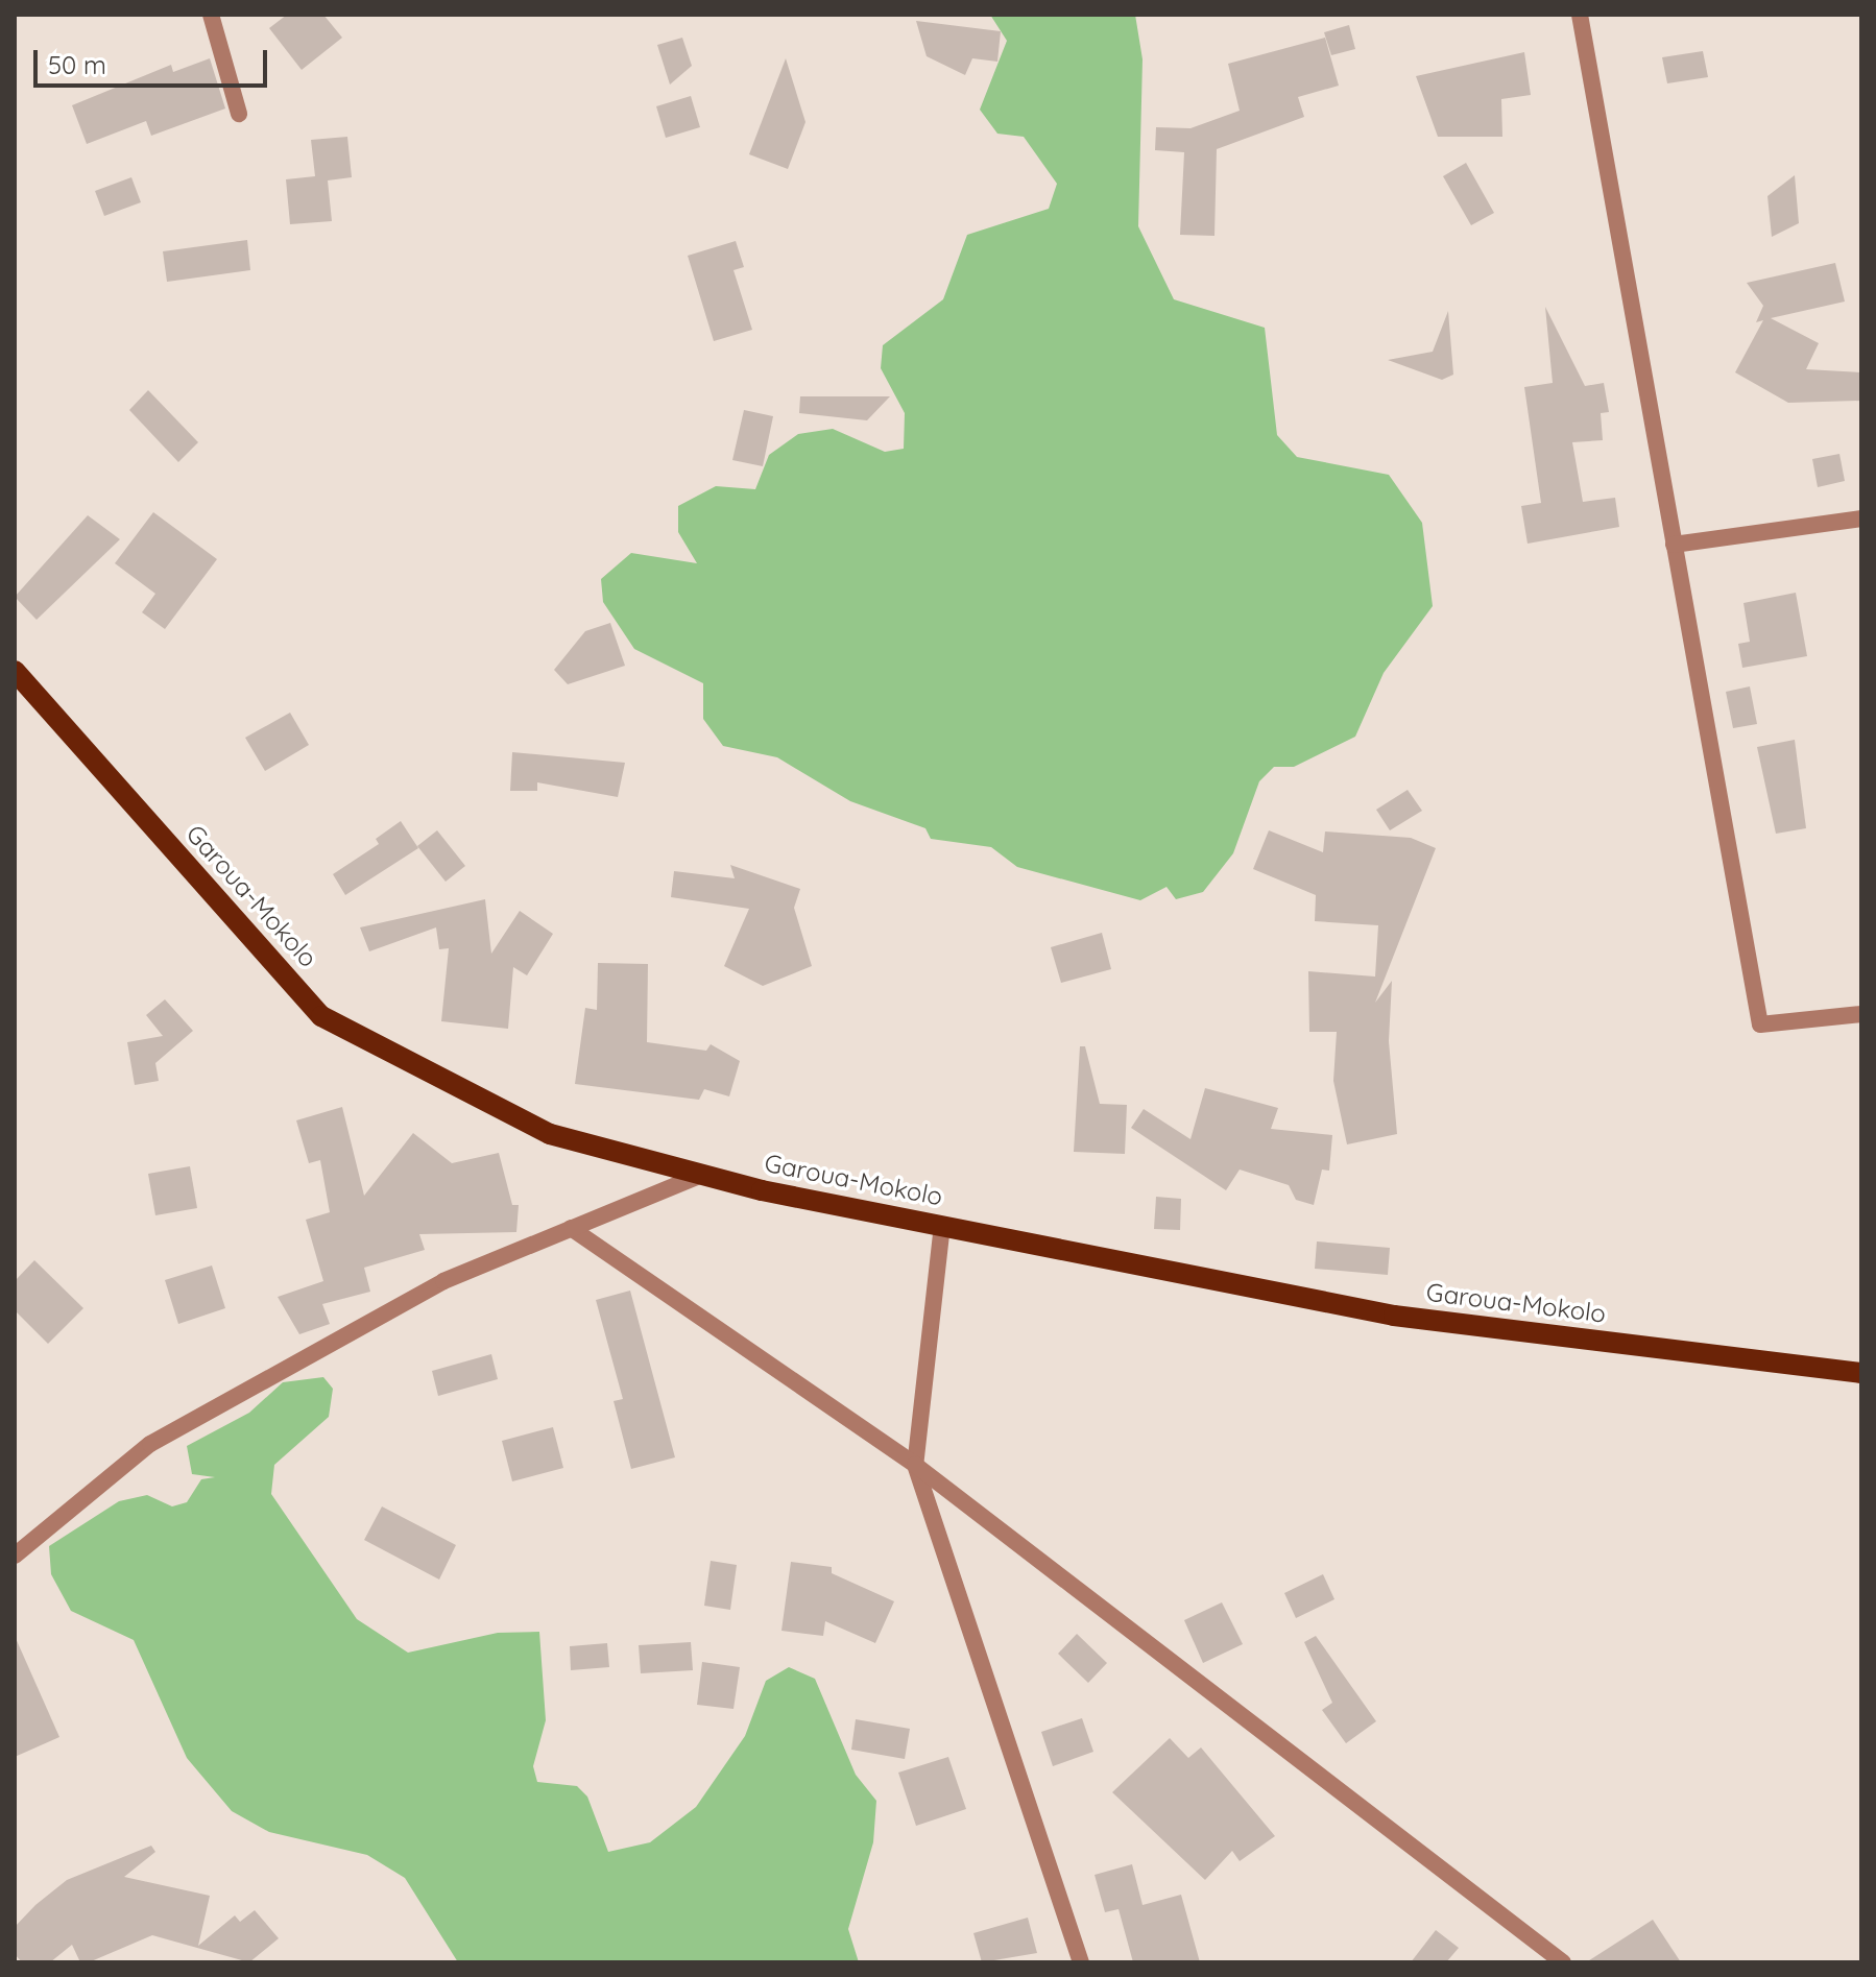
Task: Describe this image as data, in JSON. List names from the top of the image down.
{
  "streets": {
    "main road": ["Garoua-Mokolo"]
  },
  "scale_bar": "50 m"
}
